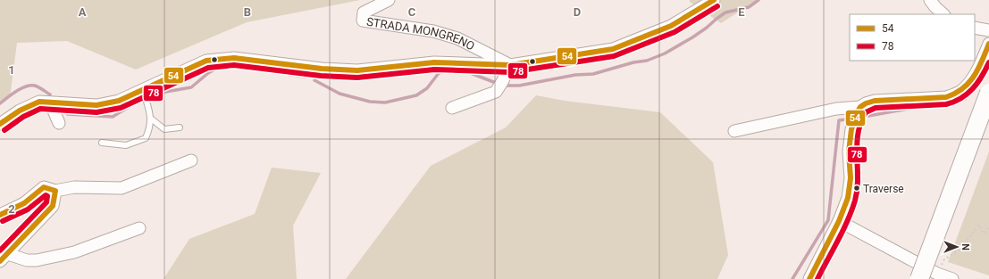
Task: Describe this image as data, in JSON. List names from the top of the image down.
{
  "streets": {
    "street": ["STRADA MONGRENO"]
  },
  "places": ["Traverse"],
  "lines": ["transit line 54", "transit line 78"],
  "legend": ["54", "78"],
  "north": "right",
  "grid": {
    "columns": [
      "A",
      "B",
      "C",
      "D",
      "E"
    ],
    "rows": ["1", "2"]
  }
}
